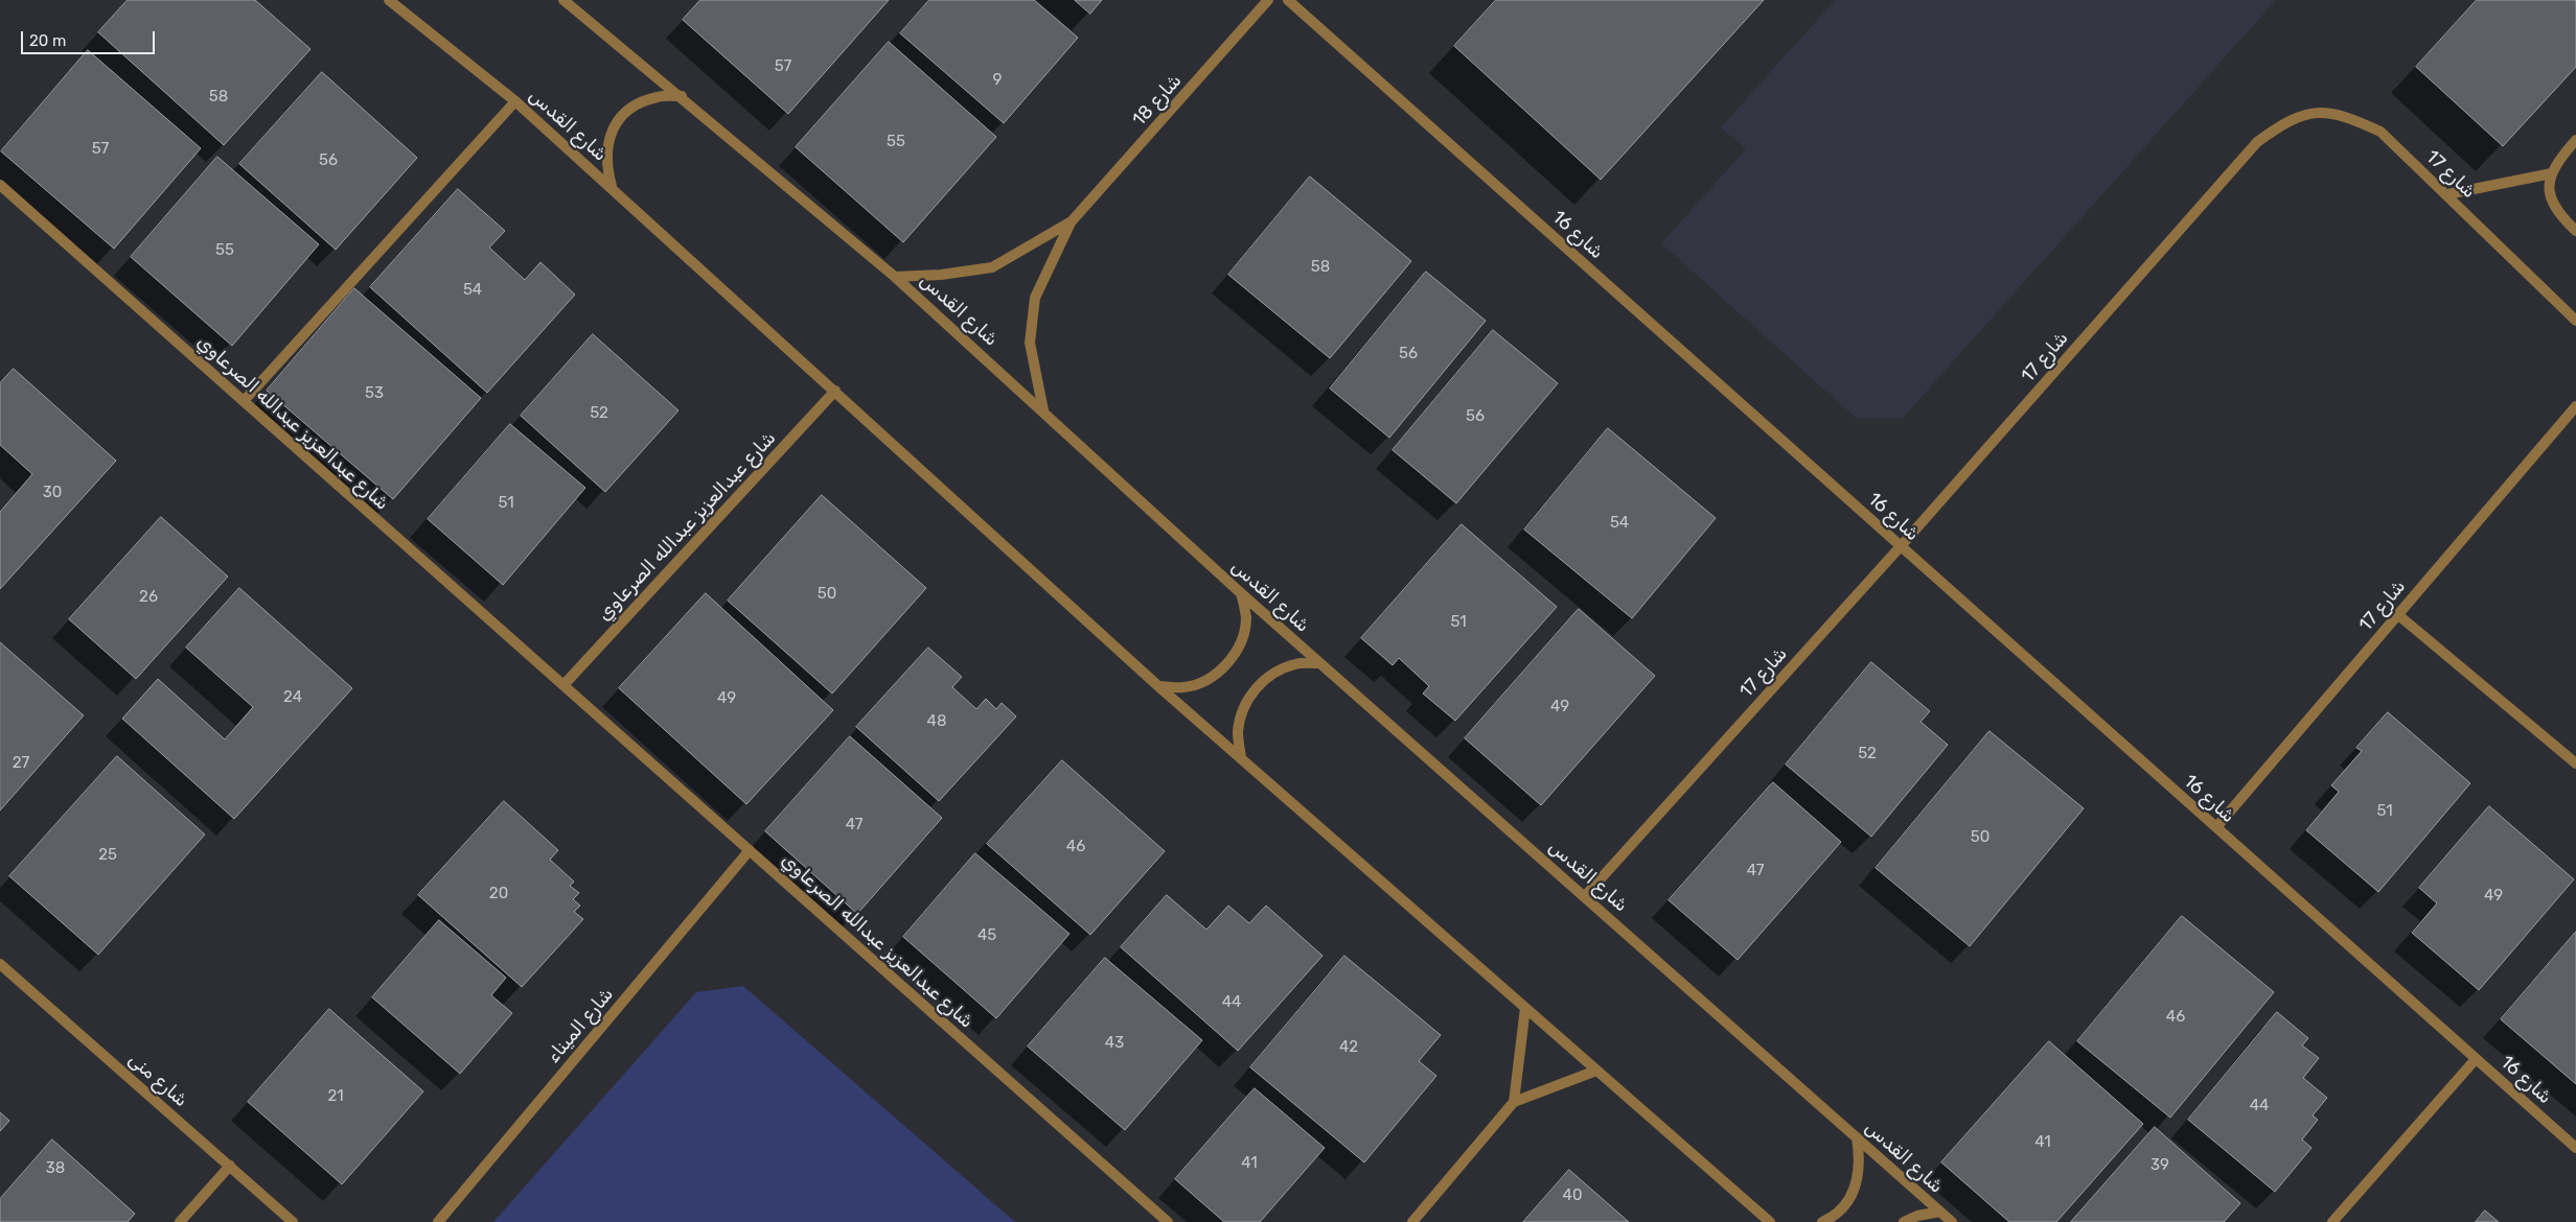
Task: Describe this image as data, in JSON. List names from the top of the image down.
{
  "streets": {
    "street": [
      "شارع 18",
      "شارع القدس",
      "شارع 17",
      "شارع 16",
      "شارع عبدالعزيز عبدالله الصرعاوي",
      "شارع الميناء",
      "شارع منى"
    ]
  },
  "crossings": [
    ["شارع 18", "شارع القدس"],
    ["شارع القدس", "شارع 17"],
    ["شارع القدس", "شارع عبدالعزيز عبدالله الصرعاوي"],
    ["شارع 17", "شارع 16"],
    ["شارع عبدالعزيز عبدالله الصرعاوي", "شارع الميناء"]
  ],
  "house_numbers": [
    "57",
    "9",
    "58",
    "55",
    "57",
    "56",
    "55",
    "58",
    "54",
    "56",
    "53",
    "52",
    "56",
    "30",
    "51",
    "54",
    "50",
    "26",
    "51",
    "24",
    "49",
    "49",
    "48",
    "52",
    "27",
    "51",
    "47",
    "50",
    "46",
    "25",
    "47",
    "20",
    "49",
    "45",
    "44",
    "46",
    "43",
    "42",
    "21",
    "44",
    "41",
    "41",
    "39",
    "38",
    "40"
  ],
  "scale_bar": "20 m"
}
